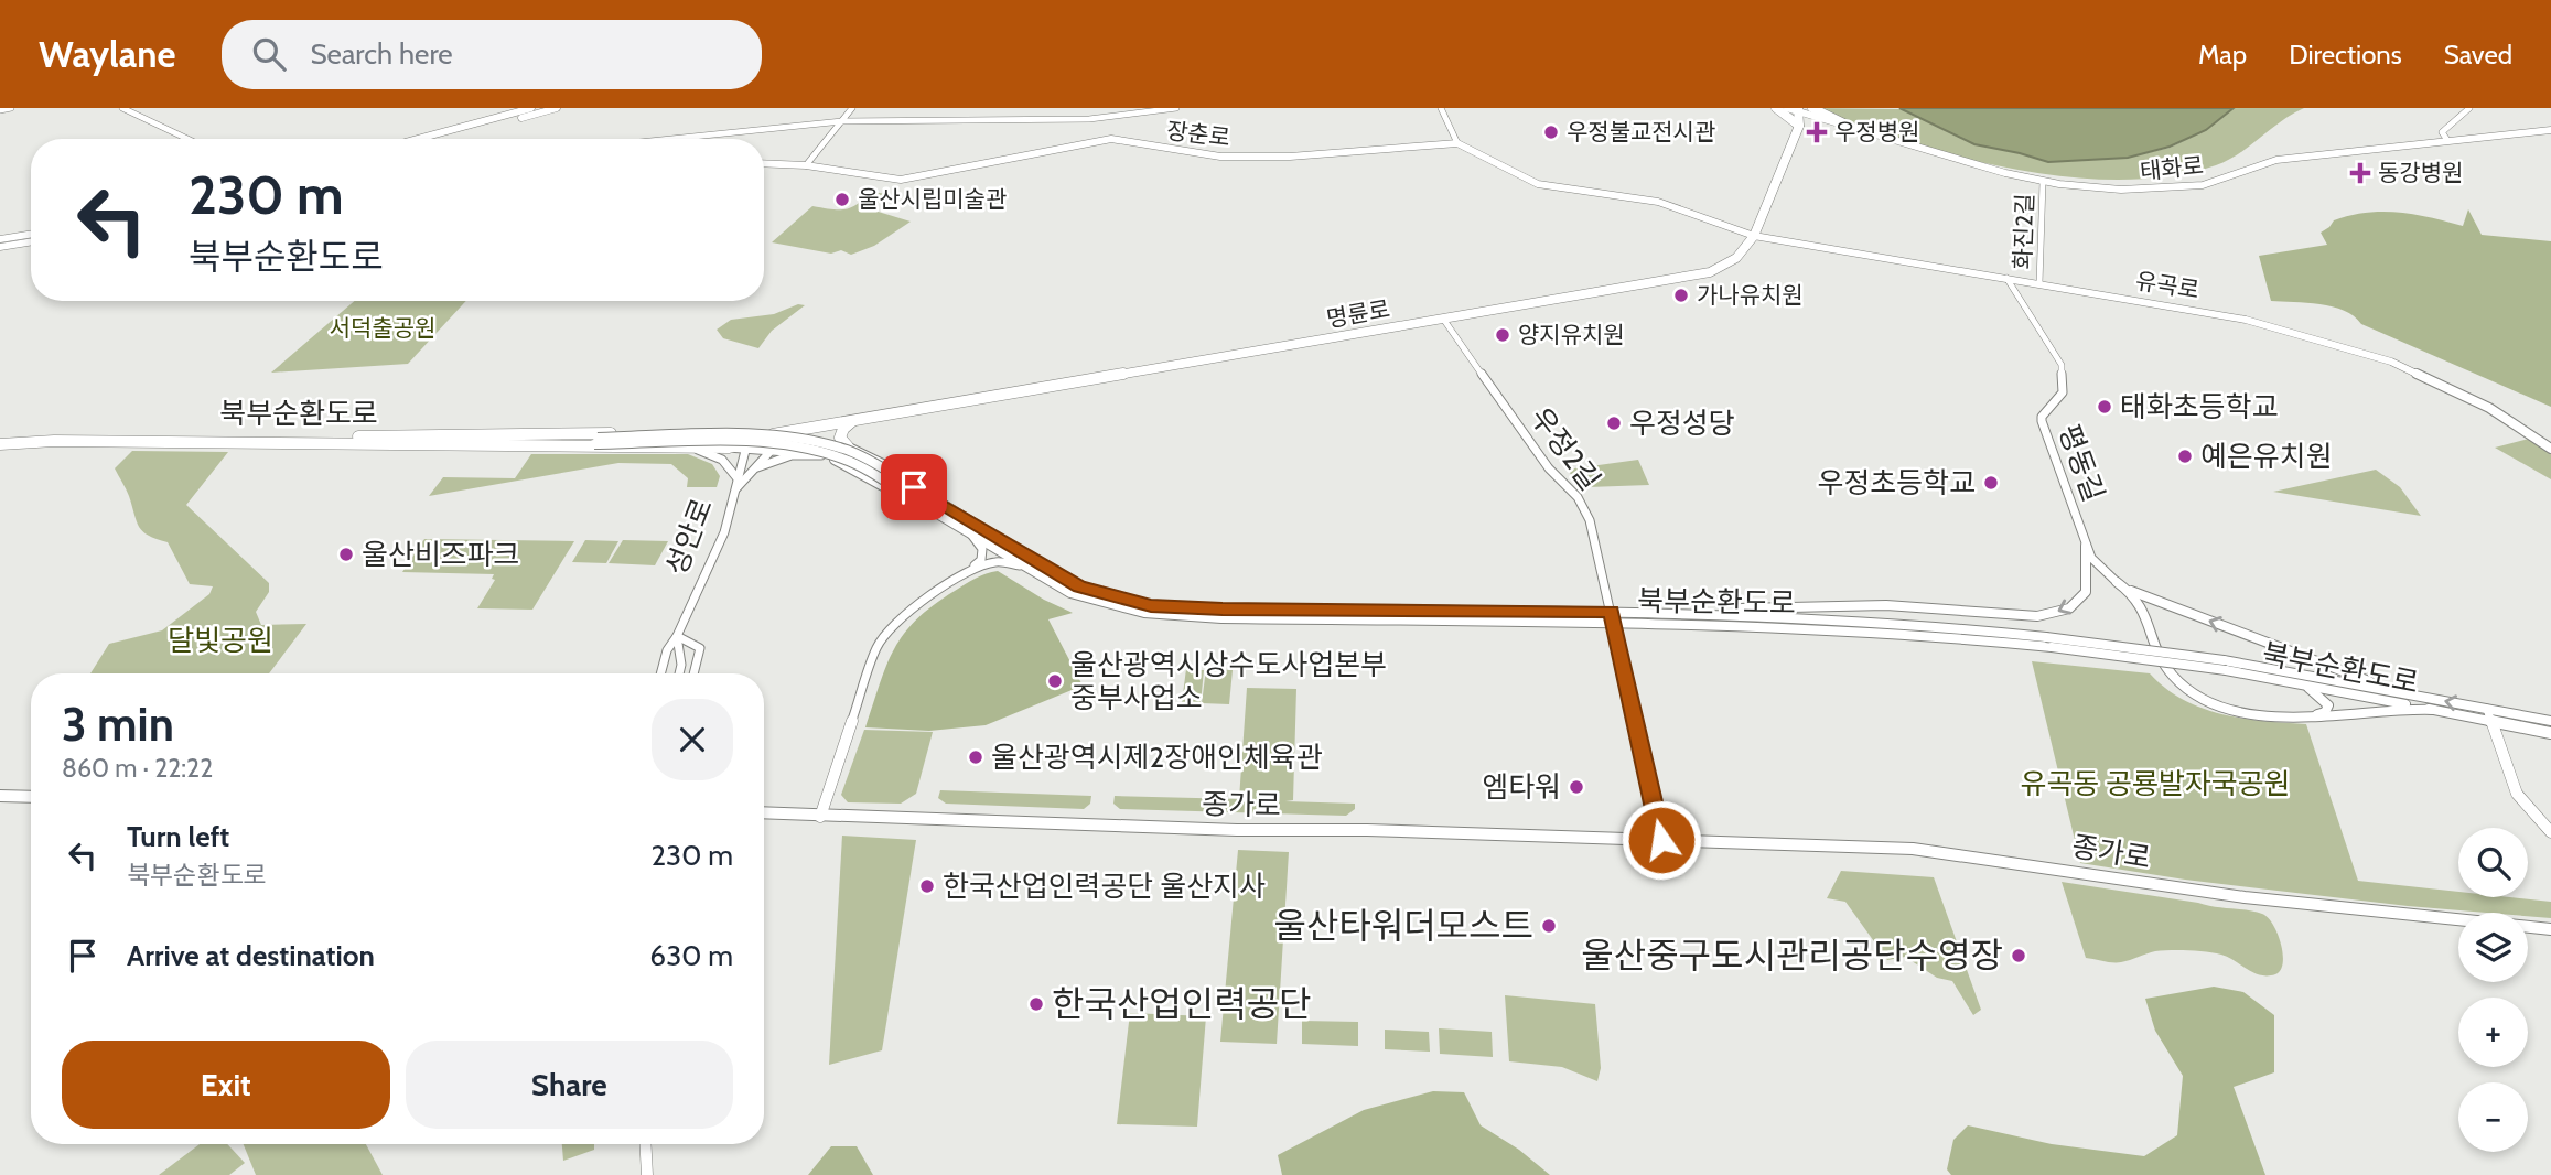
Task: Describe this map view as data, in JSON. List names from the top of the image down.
{
  "streets": {
    "main road": [
      "장춘로",
      "태화로",
      "유곡로",
      "명륜로",
      "북부순환도로",
      "종가로"
    ],
    "street": [
      "화진2길",
      "우정2길",
      "평동길",
      "성안로"
    ]
  },
  "crossings": [
    ["태화로", "화진2길"],
    ["태화로", "명륜로"],
    ["화진2길", "유곡로"],
    ["유곡로", "명륜로"],
    ["유곡로", "평동길"],
    ["명륜로", "우정2길"],
    ["북부순환도로", "우정2길"]
  ],
  "parks": ["서덕출공원", "달빛공원", "유곡동 공룡발자국공원"],
  "places": {
    "other": [
      "우정불교전시관",
      "울산시립미술관",
      "가나유치원",
      "양지유치원",
      "태화초등학교",
      "우정성당",
      "예은유치원",
      "우정초등학교",
      "울산비즈파크",
      "울산광역시상수도사업본부 중부사업소",
      "울산광역시제2장애인체육관",
      "엠타워",
      "한국산업인력공단 울산지사",
      "울산타워더모스트",
      "울산중구도시관리공단수영장",
      "한국산업인력공단"
    ],
    "health": ["우정병원", "동강병원"]
  },
  "page": {
    "header": "Waylane",
    "search": "Search here",
    "nav": ["Map", "Directions", "Saved"],
    "turn": ["230 m", "북부순환도로"],
    "heading": ["3 min", "860 m · 22:22"],
    "list": [
      {
        "name": "Turn left",
        "note": "북부순환도로",
        "value": "230 m"
      },
      {
        "name": "Arrive at destination",
        "value": "630 m"
      }
    ],
    "map_buttons": ["+", "−"],
    "buttons": ["Exit", "Share"]
  }
}
